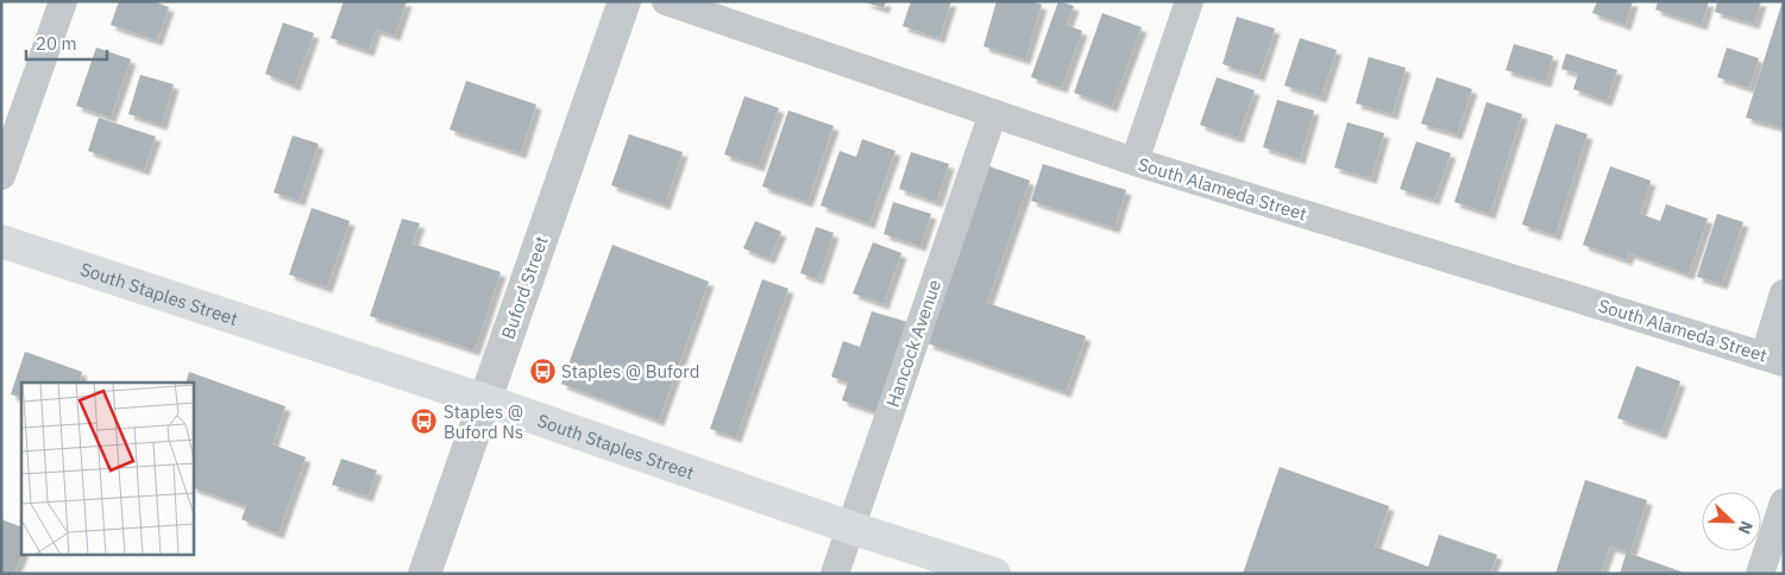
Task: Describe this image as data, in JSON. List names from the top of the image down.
{
  "streets": {
    "main road": ["South Staples Street"],
    "street": ["South Alameda Street", "Buford Street", "Hancock Avenue"]
  },
  "crossings": [
    ["South Alameda Street", "Hancock Avenue"],
    ["Buford Street", "South Staples Street"],
    ["South Staples Street", "Hancock Avenue"]
  ],
  "places": {
    "bus stop": ["Staples @ Buford", "Staples @ Buford Ns"]
  },
  "scale_bar": "20 m",
  "north": "bottom right"
}
